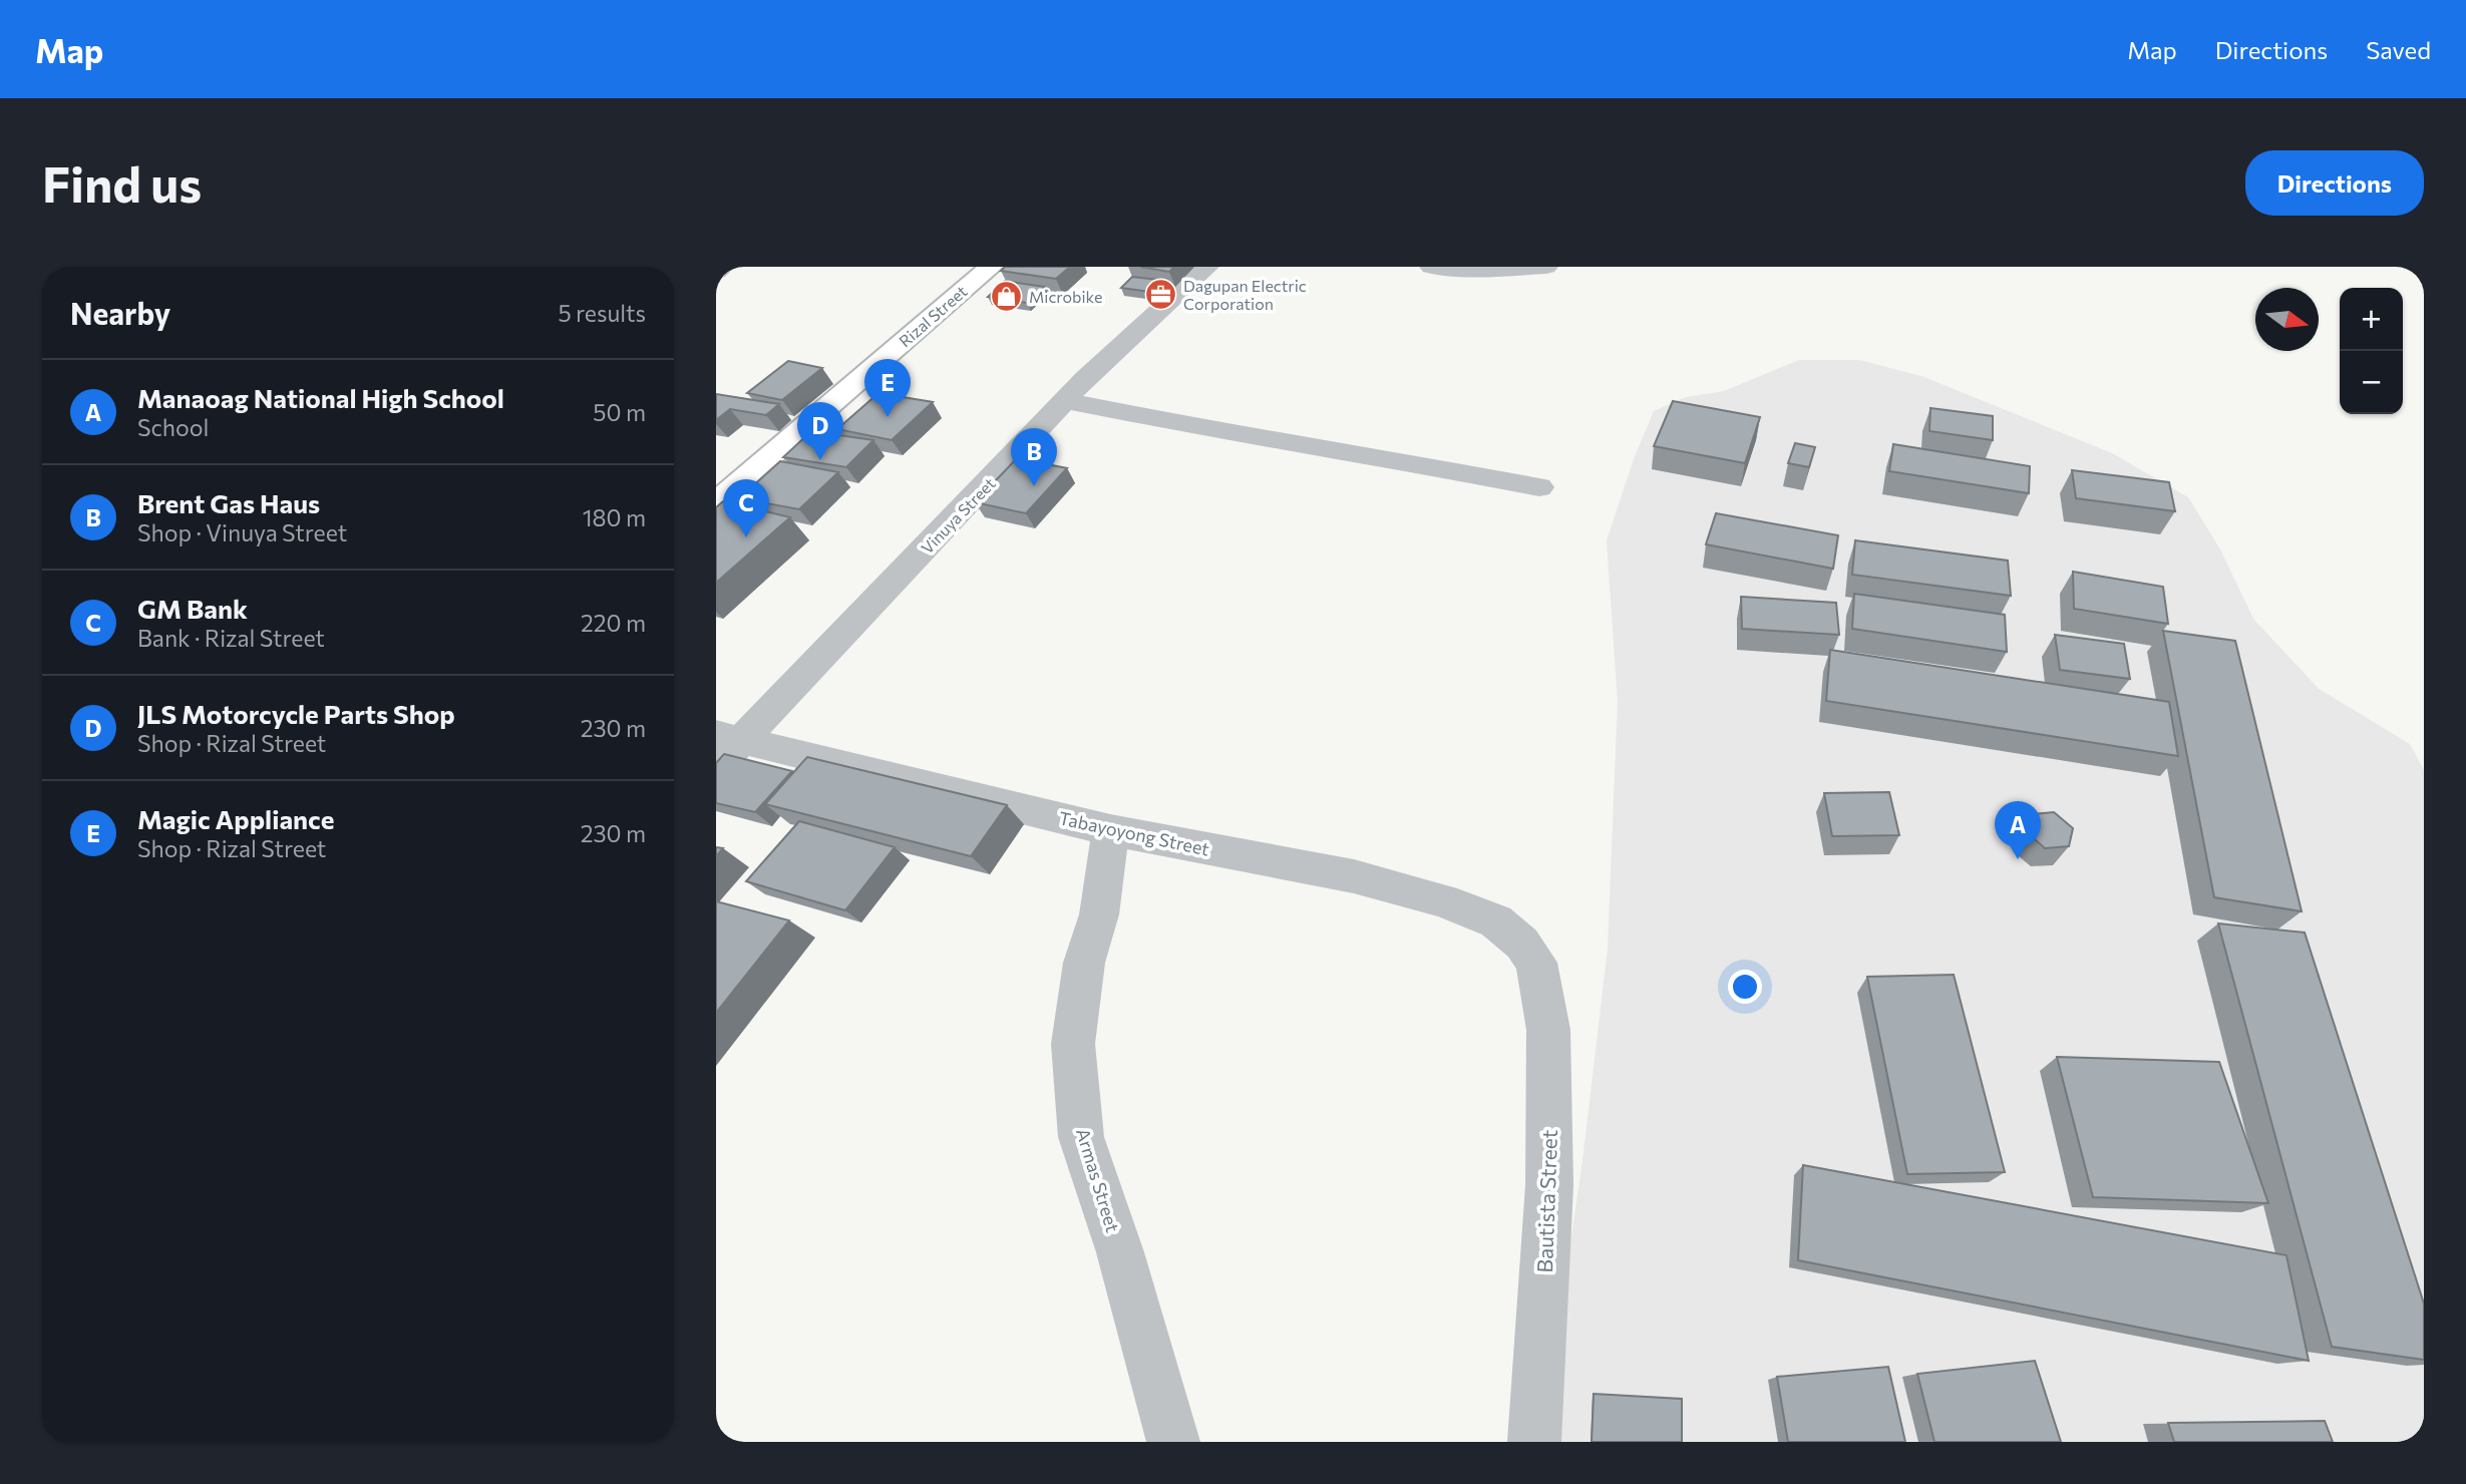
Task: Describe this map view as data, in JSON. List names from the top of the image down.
{
  "streets": {
    "main road": ["Rizal Street"],
    "street": [
      "Vinuya Street",
      "Tabayoyong Street",
      "Armas Street",
      "Bautista Street"
    ]
  },
  "crossings": [
    ["Vinuya Street", "Tabayoyong Street"],
    ["Tabayoyong Street", "Armas Street"],
    ["Tabayoyong Street", "Bautista Street"]
  ],
  "places": {
    "office": ["Dagupan Electric Corporation"],
    "shop": ["Microbike"]
  },
  "north": "right",
  "page": {
    "header": "Map",
    "nav": ["Map", "Directions", "Saved"],
    "buttons": "Directions",
    "title": "Find us",
    "heading": ["Nearby", "5 results"],
    "map_buttons": ["+", "−"],
    "list": [
      {
        "mark": "A",
        "name": "Manaoag National High School",
        "note": "School",
        "value": "50 m"
      },
      {
        "mark": "B",
        "name": "Brent Gas Haus",
        "note": "Shop · Vinuya Street",
        "value": "180 m"
      },
      {
        "mark": "C",
        "name": "GM Bank",
        "note": "Bank · Rizal Street",
        "value": "220 m"
      },
      {
        "mark": "D",
        "name": "JLS Motorcycle Parts Shop",
        "note": "Shop · Rizal Street",
        "value": "230 m"
      },
      {
        "mark": "E",
        "name": "Magic Appliance",
        "note": "Shop · Rizal Street",
        "value": "230 m"
      }
    ],
    "pins": [
      "E",
      "D",
      "B",
      "C",
      "A"
    ]
  }
}
